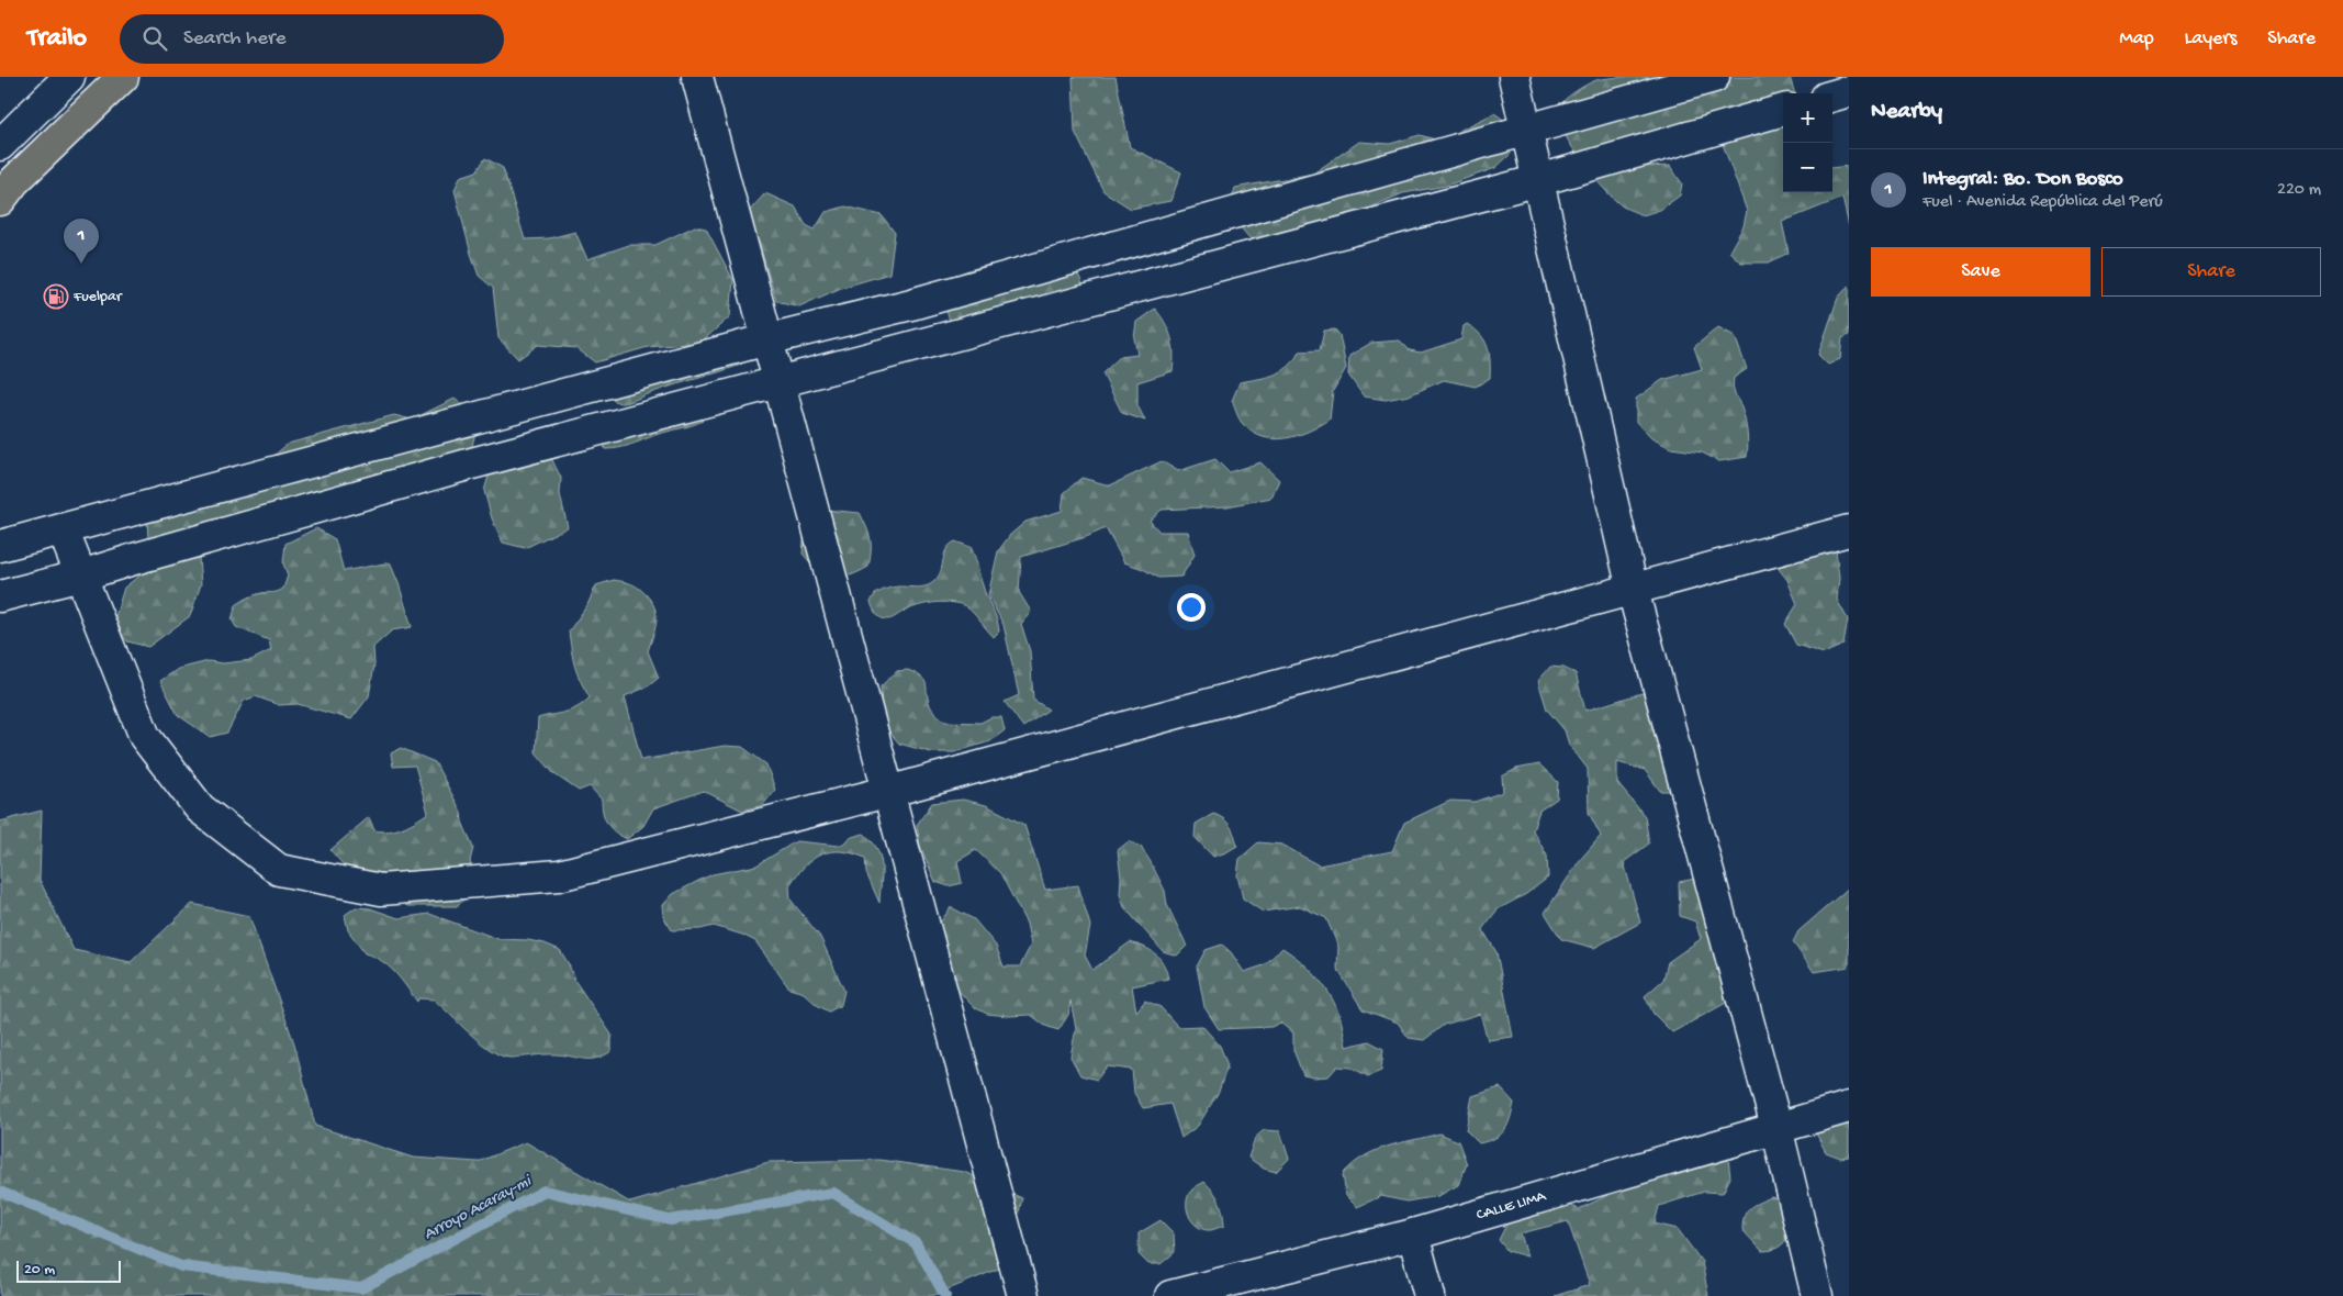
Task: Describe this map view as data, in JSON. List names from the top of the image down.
{
  "streets": {
    "street": ["CALLE LIMA"]
  },
  "water": ["Arroyo Acaray-mi"],
  "places": {
    "fuel station": ["Fuelpar"]
  },
  "scale_bar": "20 m",
  "page": {
    "header": "Trailo",
    "search": "Search here",
    "nav": ["Map", "Layers", "Share"],
    "heading": "Nearby",
    "map_buttons": ["+", "−"],
    "list": [
      {
        "mark": "1",
        "name": "Integral: Bo. Don Bosco",
        "note": "Fuel · Avenida República del Perú",
        "value": "220 m"
      }
    ],
    "pins": "1",
    "buttons": ["Save", "Share"],
    "scale": "20 m"
  }
}
